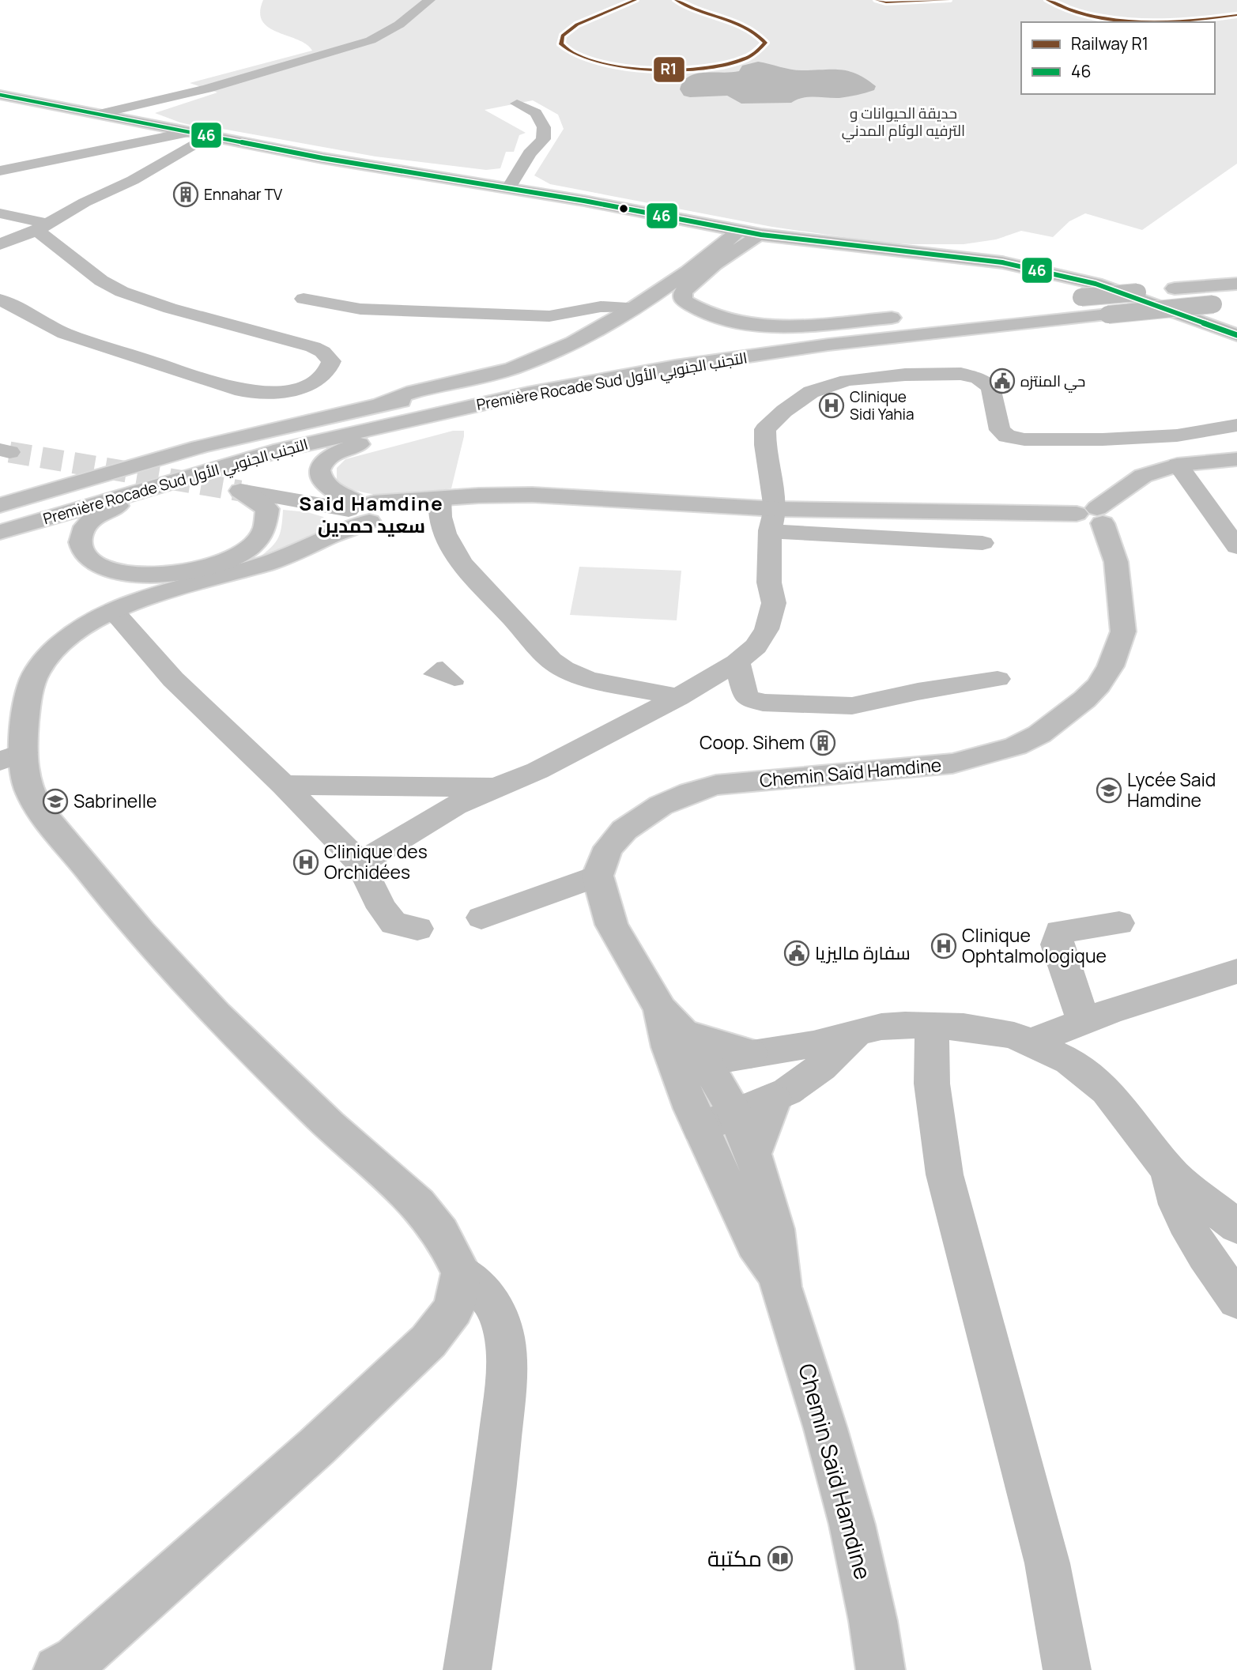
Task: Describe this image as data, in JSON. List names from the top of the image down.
{
  "streets": {
    "main road": ["Première Rocade Sud التجنب الجنوبي الأول", "Chemin Saïd Hamdine"]
  },
  "districts": ["Said Hamdine سعيد حمدين"],
  "parks": ["حديقة الحيوانات و الترفيه الوئام المدني"],
  "places": {
    "building": ["Ennahar TV", "Coop. Sihem"],
    "public building": ["حي المنتزه", "سفارة ماليزيا"],
    "hospital": ["Clinique Sidi Yahia", "Clinique des Orchidées", "Clinique Ophtalmologique"],
    "school or university": ["Lycée Said Hamdine", "Sabrinelle"],
    "library": ["مكتبة"]
  },
  "lines": ["rail line R1", "transit line 46"],
  "legend": ["Railway R1", "46"]
}
